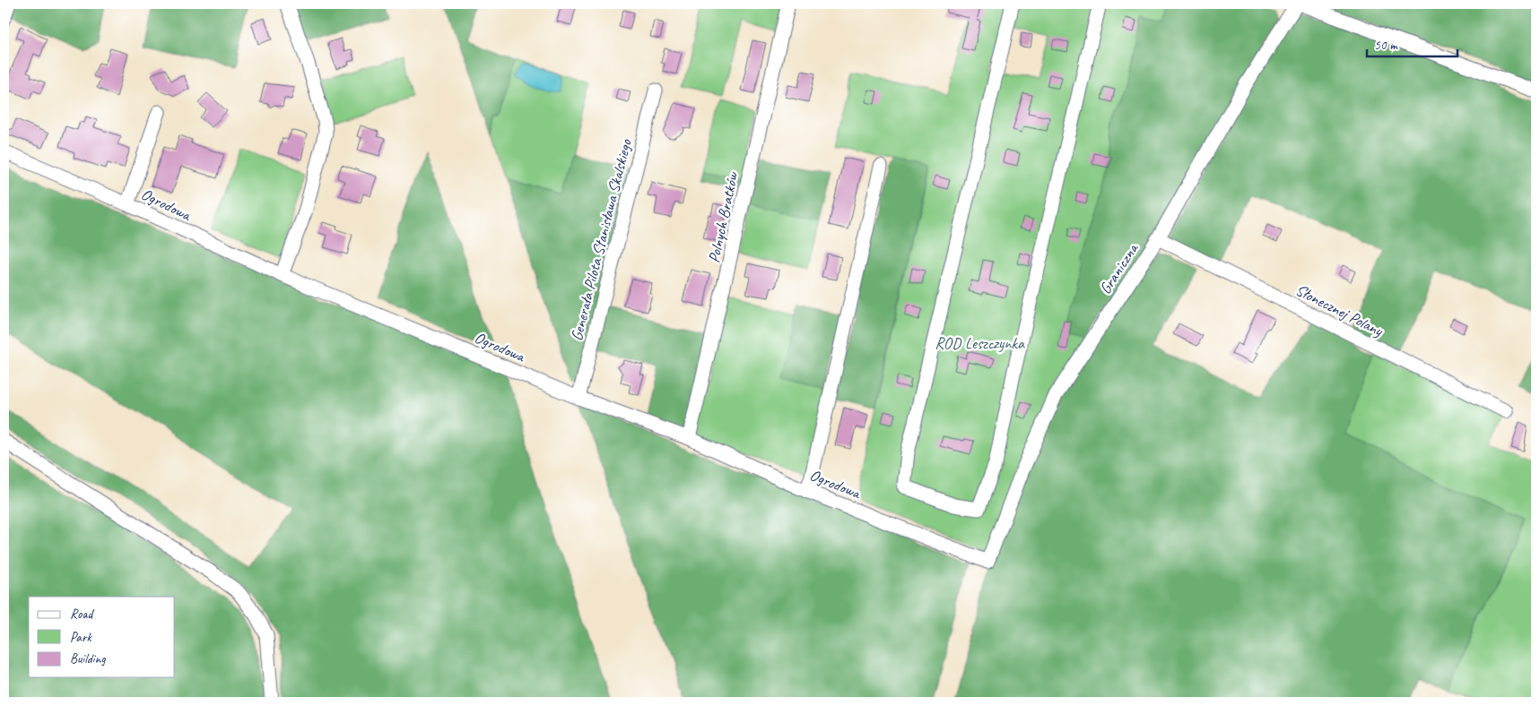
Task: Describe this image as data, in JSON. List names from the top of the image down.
{
  "streets": {
    "street": [
      "Ogrodowa",
      "Polnych Bratków",
      "Generała Pilota Stanisława Skalskiego",
      "Graniczna",
      "Słonecznej Polany"
    ]
  },
  "crossings": [
    ["Ogrodowa", "Polnych Bratków"],
    ["Ogrodowa", "Generała Pilota Stanisława Skalskiego"],
    ["Ogrodowa", "Graniczna"],
    ["Graniczna", "Słonecznej Polany"]
  ],
  "parks": ["ROD Leszczynka"],
  "legend": ["Road", "Park", "Building"],
  "scale_bar": "50 m"
}
